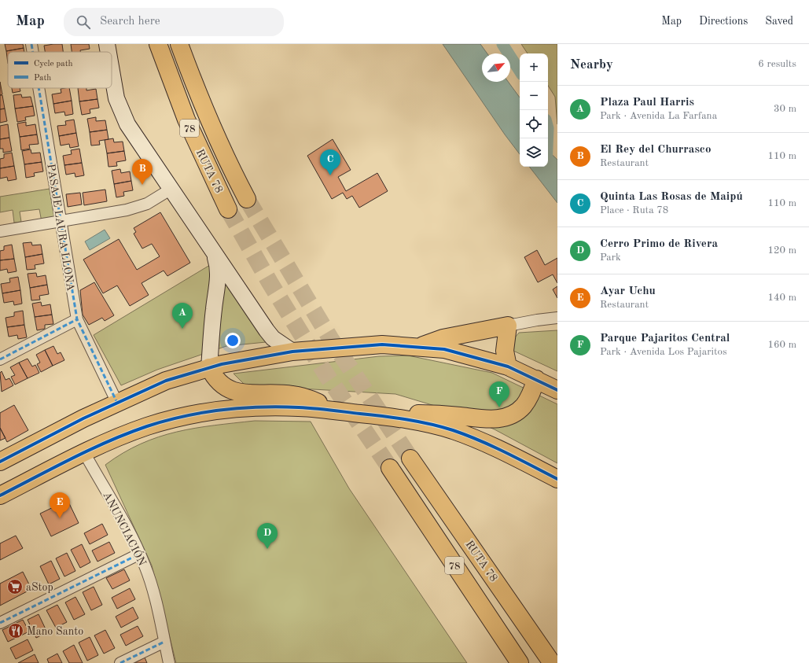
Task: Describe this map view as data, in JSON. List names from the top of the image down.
{
  "streets": {
    "main road": ["78", "RUTA 78"],
    "street": ["PASAJE LAURA LLONA", "ANUNCIACIÓN"]
  },
  "places": {
    "supermarket": ["aStop"],
    "restaurant": ["Mano Santo"]
  },
  "legend": ["Cycle path", "Path"],
  "north": "top right",
  "page": {
    "header": "Map",
    "search": "Search here",
    "nav": ["Map", "Directions", "Saved"],
    "heading": ["Nearby", "6 results"],
    "map_buttons": ["+", "−"],
    "list": [
      {
        "mark": "A",
        "name": "Plaza Paul Harris",
        "note": "Park · Avenida La Farfana",
        "value": "30 m"
      },
      {
        "mark": "B",
        "name": "El Rey del Churrasco",
        "note": "Restaurant",
        "value": "110 m"
      },
      {
        "mark": "C",
        "name": "Quinta Las Rosas de Maipú",
        "note": "Place · Ruta 78",
        "value": "110 m"
      },
      {
        "mark": "D",
        "name": "Cerro Primo de Rivera",
        "note": "Park",
        "value": "120 m"
      },
      {
        "mark": "E",
        "name": "Ayar Uchu",
        "note": "Restaurant",
        "value": "140 m"
      },
      {
        "mark": "F",
        "name": "Parque Pajaritos Central",
        "note": "Park · Avenida Los Pajaritos",
        "value": "160 m"
      }
    ],
    "pins": [
      "C",
      "B",
      "A",
      "F",
      "E",
      "D"
    ]
  }
}
